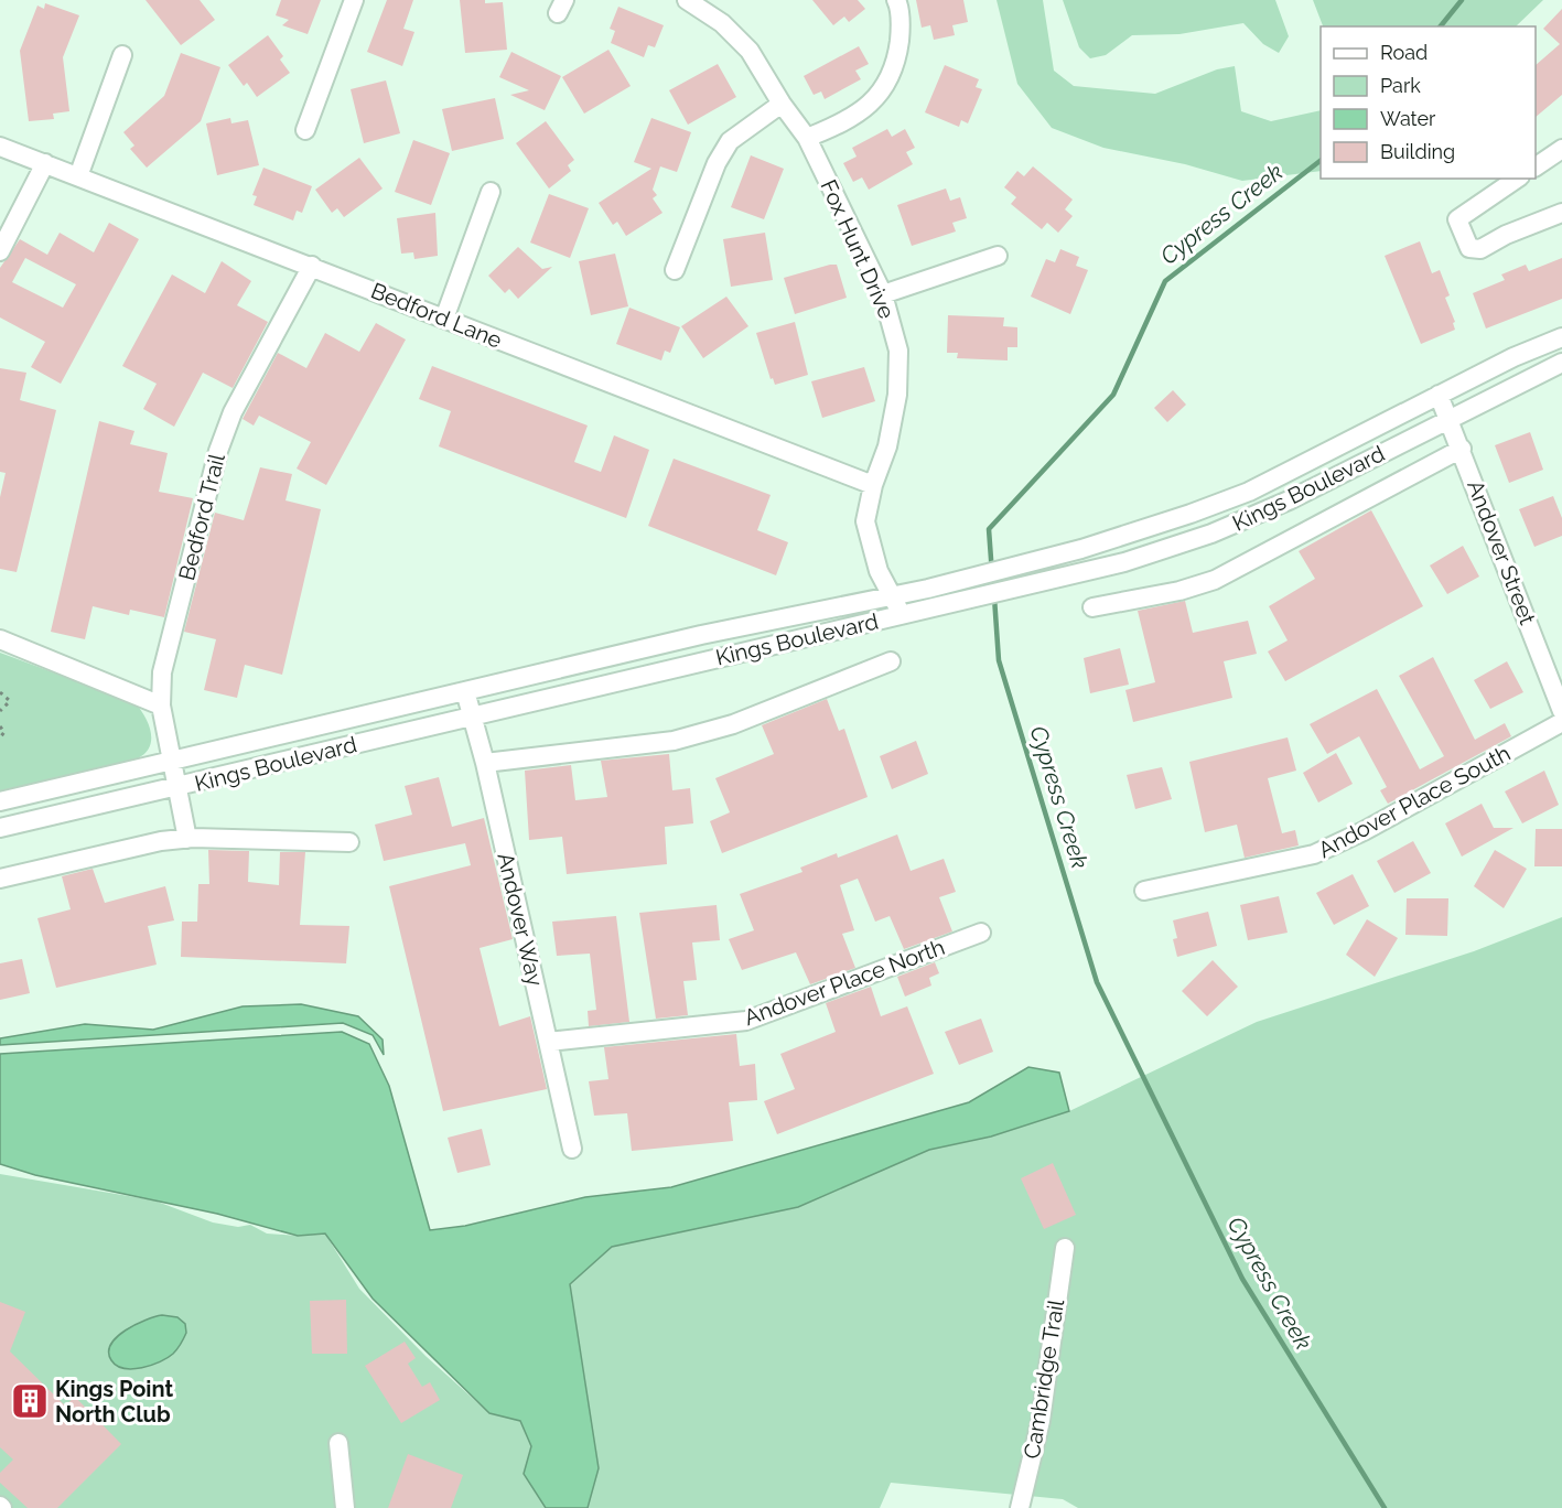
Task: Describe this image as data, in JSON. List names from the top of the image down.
{
  "streets": {
    "street": [
      "Fox Hunt Drive",
      "Bedford Lane",
      "Kings Boulevard",
      "Bedford Trail",
      "Andover Street",
      "Andover Place South",
      "Andover Way",
      "Andover Place North",
      "Cambridge Trail"
    ]
  },
  "crossings": [
    ["Fox Hunt Drive", "Bedford Lane"],
    ["Fox Hunt Drive", "Kings Boulevard"],
    ["Bedford Lane", "Bedford Trail"],
    ["Kings Boulevard", "Bedford Trail"],
    ["Kings Boulevard", "Andover Street"],
    ["Kings Boulevard", "Andover Way"],
    ["Andover Way", "Andover Place North"]
  ],
  "water": ["Cypress Creek"],
  "places": {
    "building": ["Kings Point North Club"]
  },
  "legend": [
    "Road",
    "Park",
    "Water",
    "Building"
  ]
}
